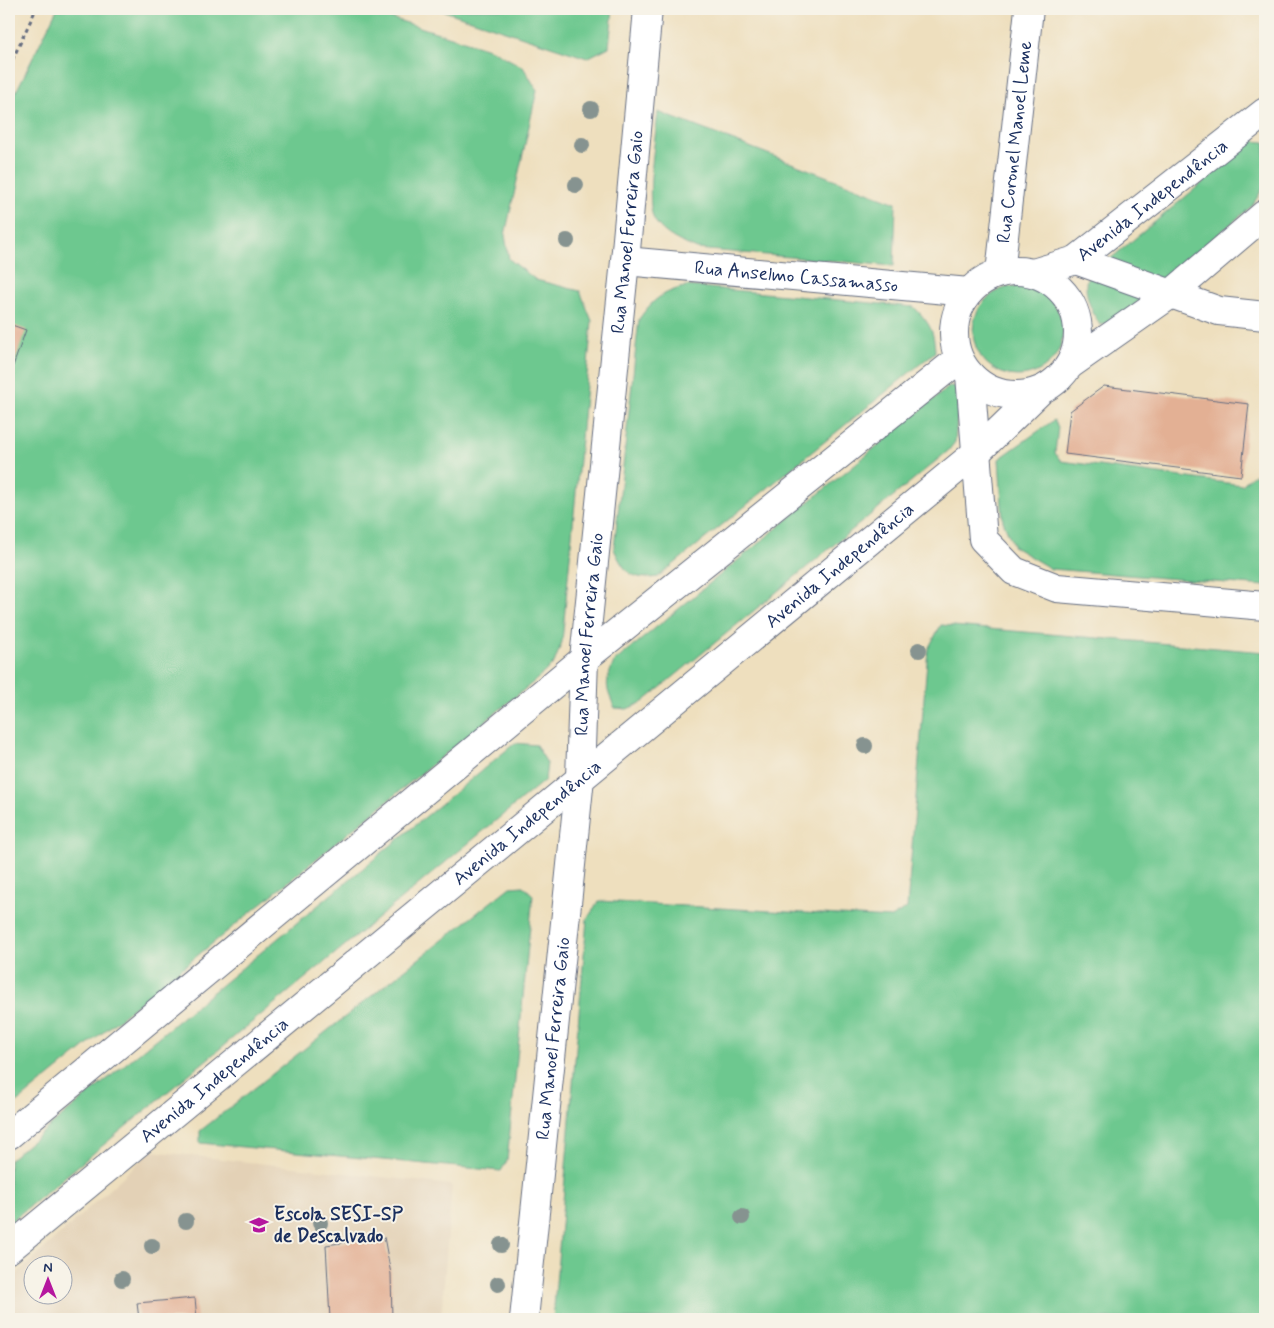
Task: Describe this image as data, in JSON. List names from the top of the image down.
{
  "streets": {
    "street": [
      "Rua Coronel Manoel Leme",
      "Avenida Independência",
      "Rua Manoel Ferreira Gaio",
      "Rua Anselmo Cassamasso"
    ]
  },
  "crossings": [
    ["Rua Coronel Manoel Leme", "Avenida Independência"],
    ["Rua Coronel Manoel Leme", "Rua Anselmo Cassamasso"],
    ["Avenida Independência", "Rua Manoel Ferreira Gaio"],
    ["Avenida Independência", "Rua Anselmo Cassamasso"],
    ["Rua Manoel Ferreira Gaio", "Rua Anselmo Cassamasso"]
  ],
  "places": {
    "school or university": ["Escola SESI-SP de Descalvado"]
  },
  "north": "top"
}
